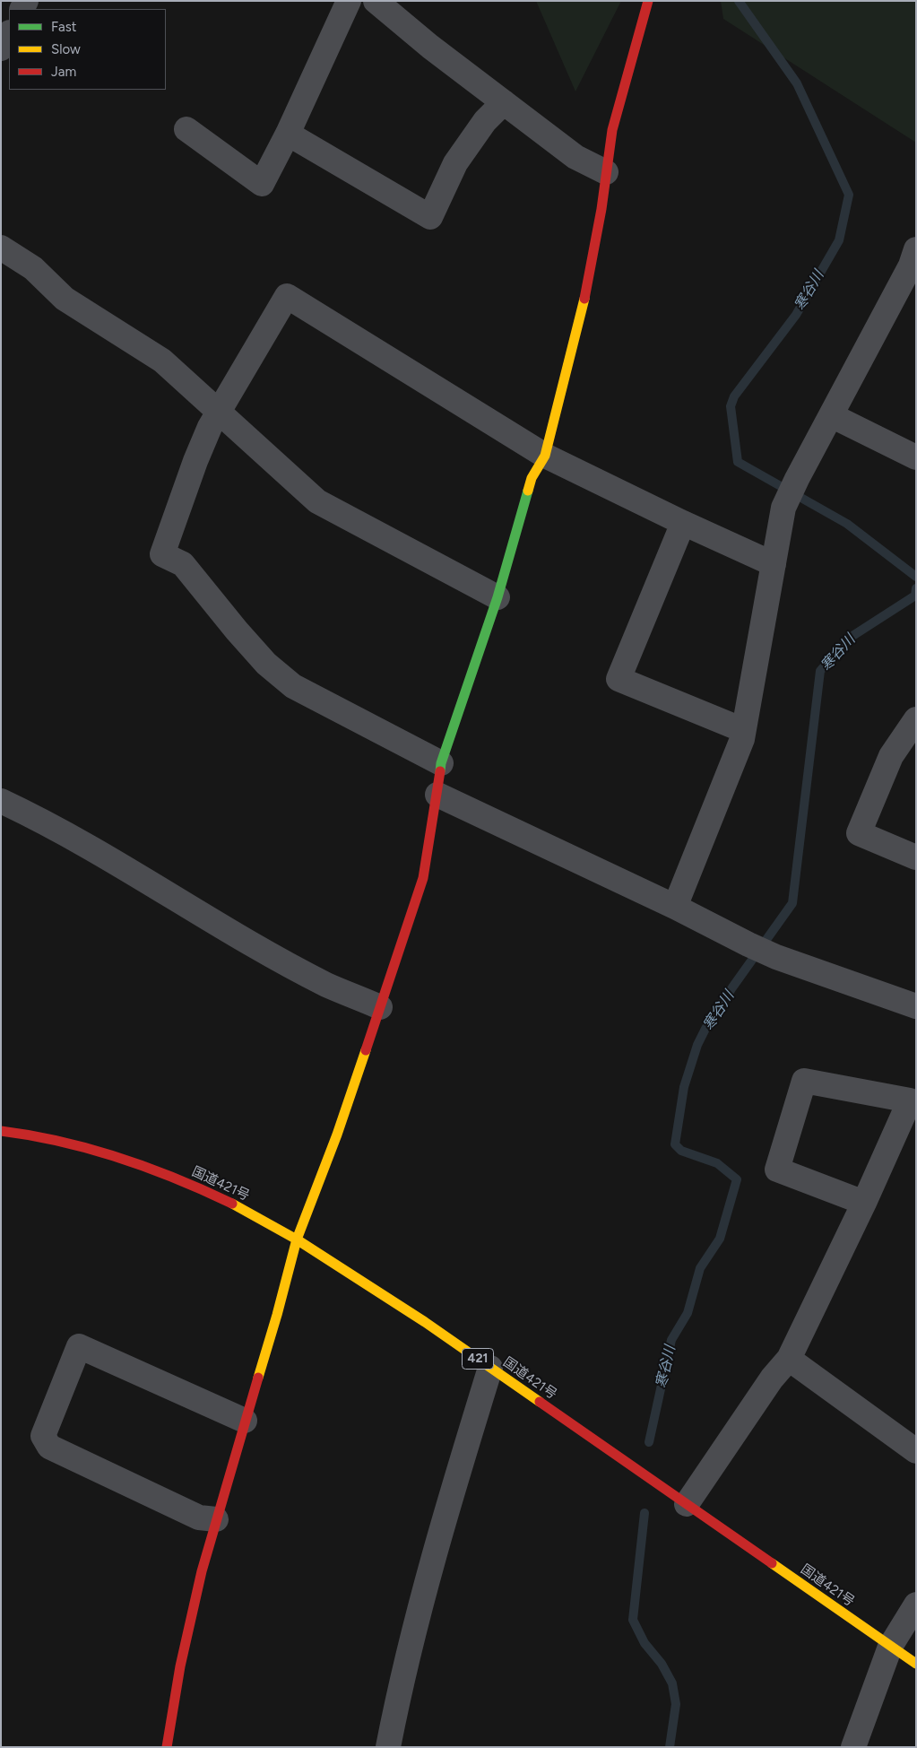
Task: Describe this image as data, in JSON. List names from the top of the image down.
{
  "streets": {
    "main road": ["国道421号", "421"]
  },
  "water": ["寒谷川"],
  "legend": ["Fast", "Slow", "Jam"]
}
